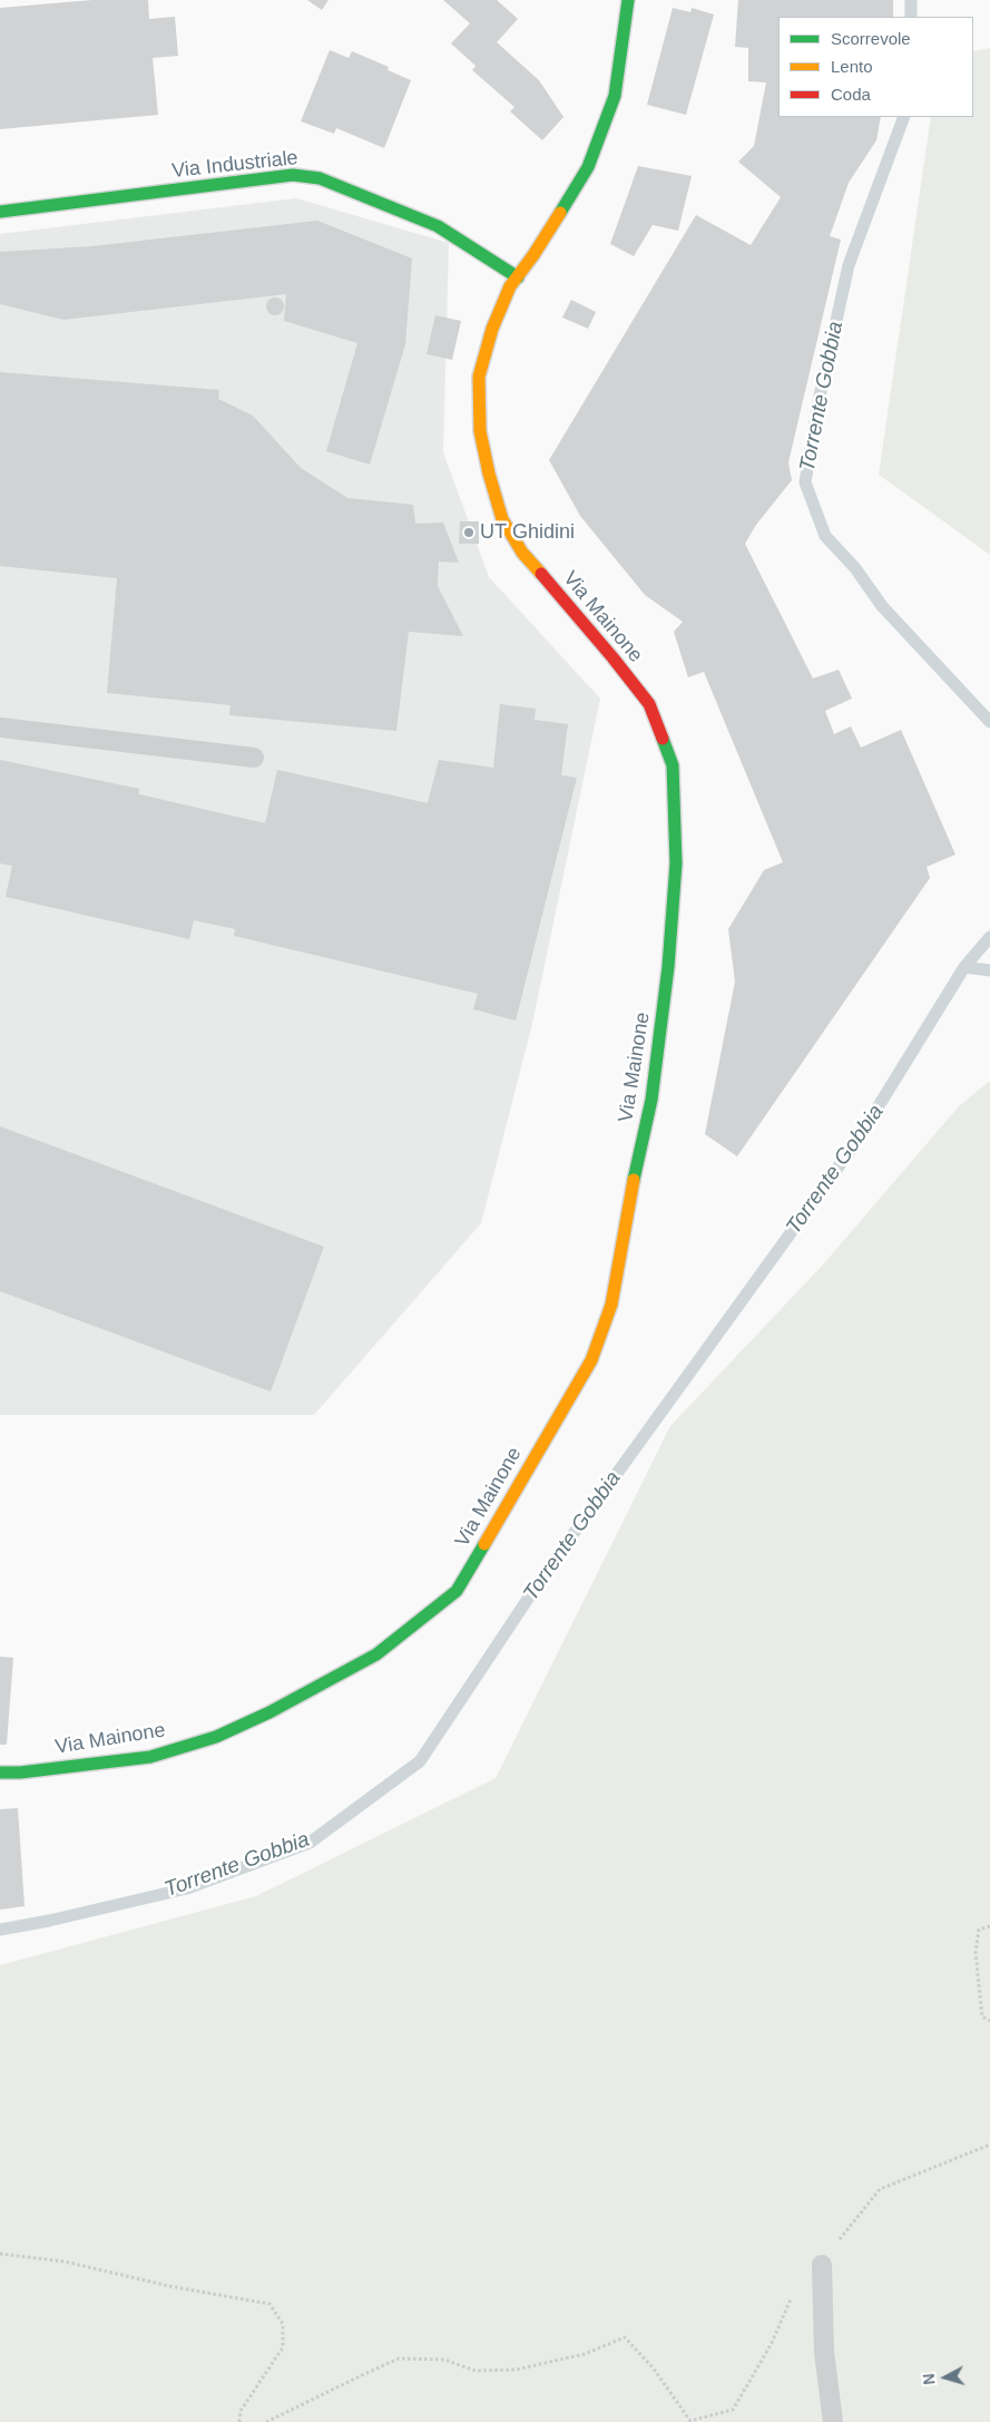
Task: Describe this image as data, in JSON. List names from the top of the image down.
{
  "streets": {
    "street": ["Via Industriale", "Via Mainone"]
  },
  "crossings": [
    ["Via Industriale", "Via Mainone"]
  ],
  "water": ["Torrente Gobbia"],
  "places": ["UT Ghidini"],
  "legend": ["Scorrevole", "Lento", "Coda"],
  "north": "left"
}
